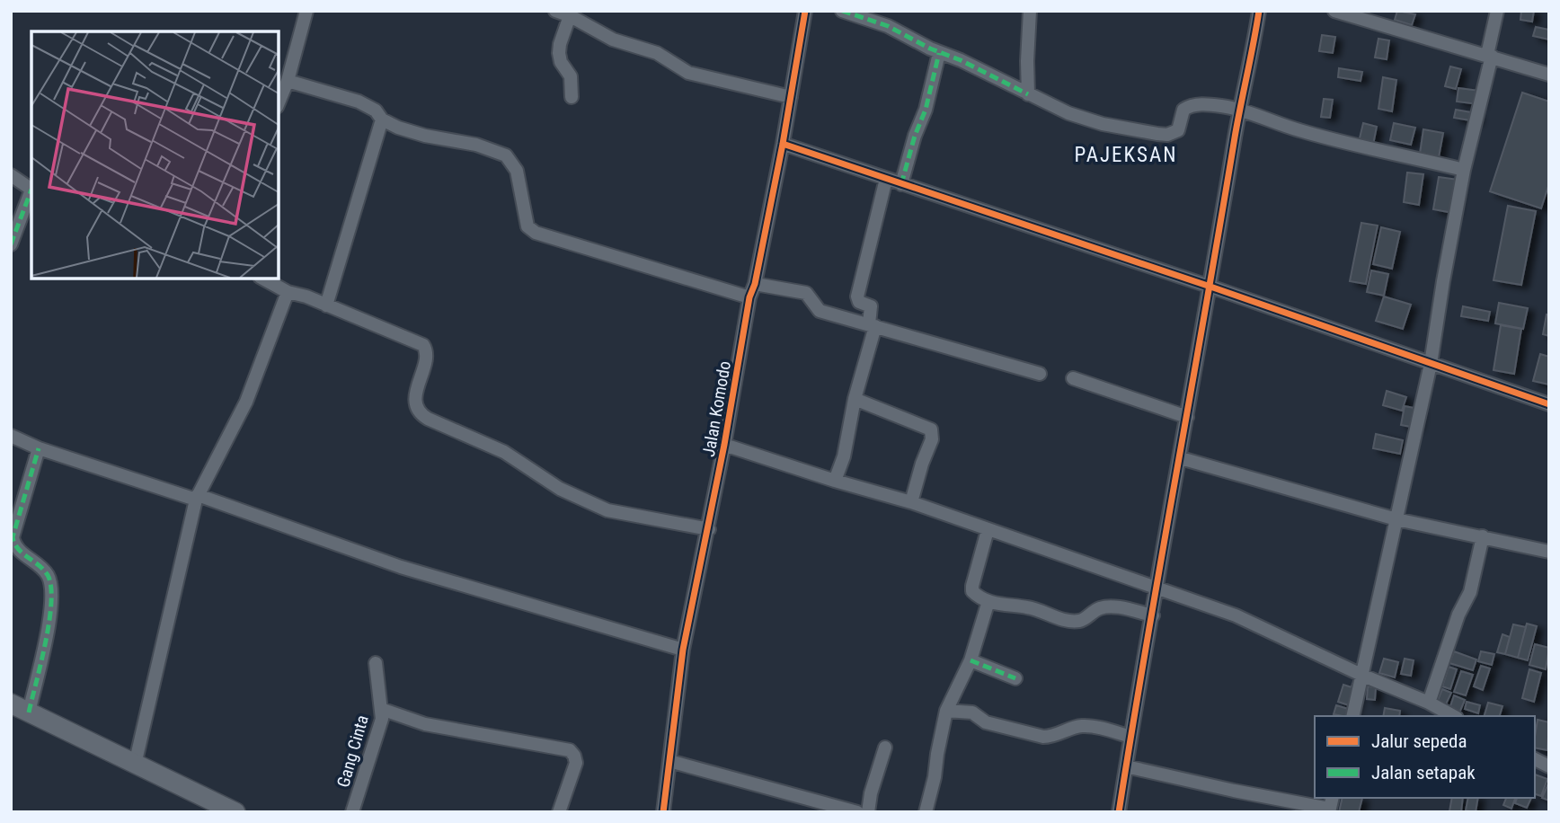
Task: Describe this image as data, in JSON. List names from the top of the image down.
{
  "streets": {
    "street": ["Jalan Komodo", "Gang Cinta"]
  },
  "districts": ["PAJEKSAN"],
  "legend": ["Jalur sepeda", "Jalan setapak"]
}
